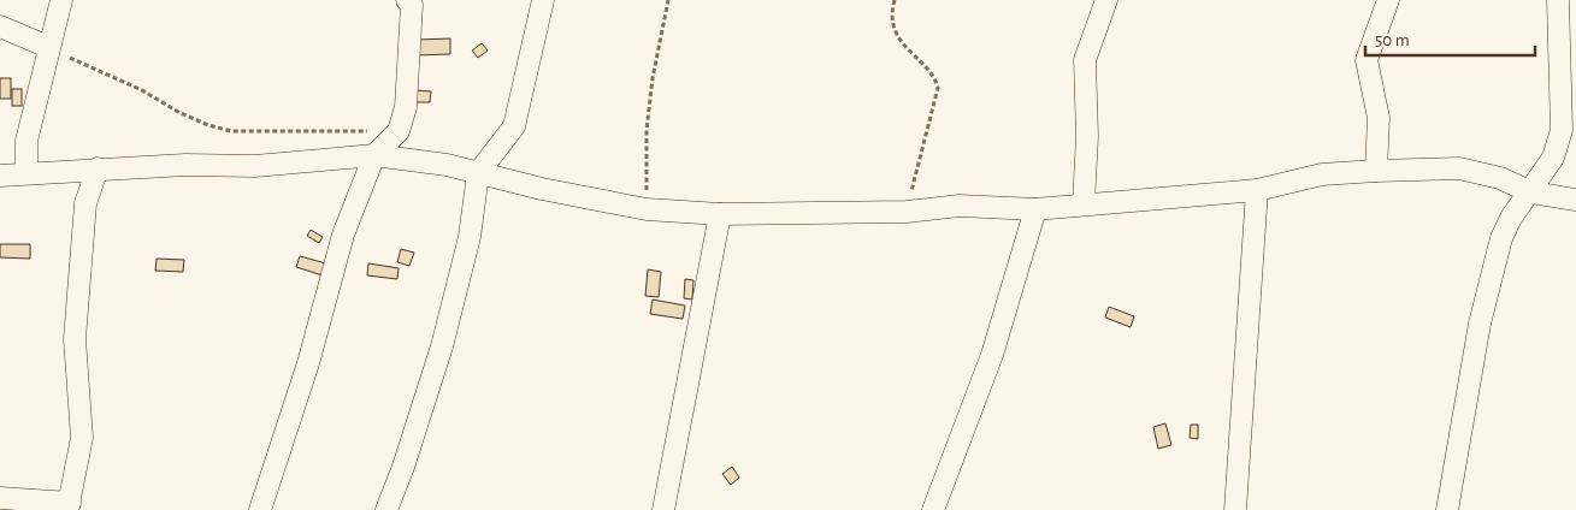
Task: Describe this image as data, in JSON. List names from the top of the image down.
{
  "scale_bar": "50 m"
}
